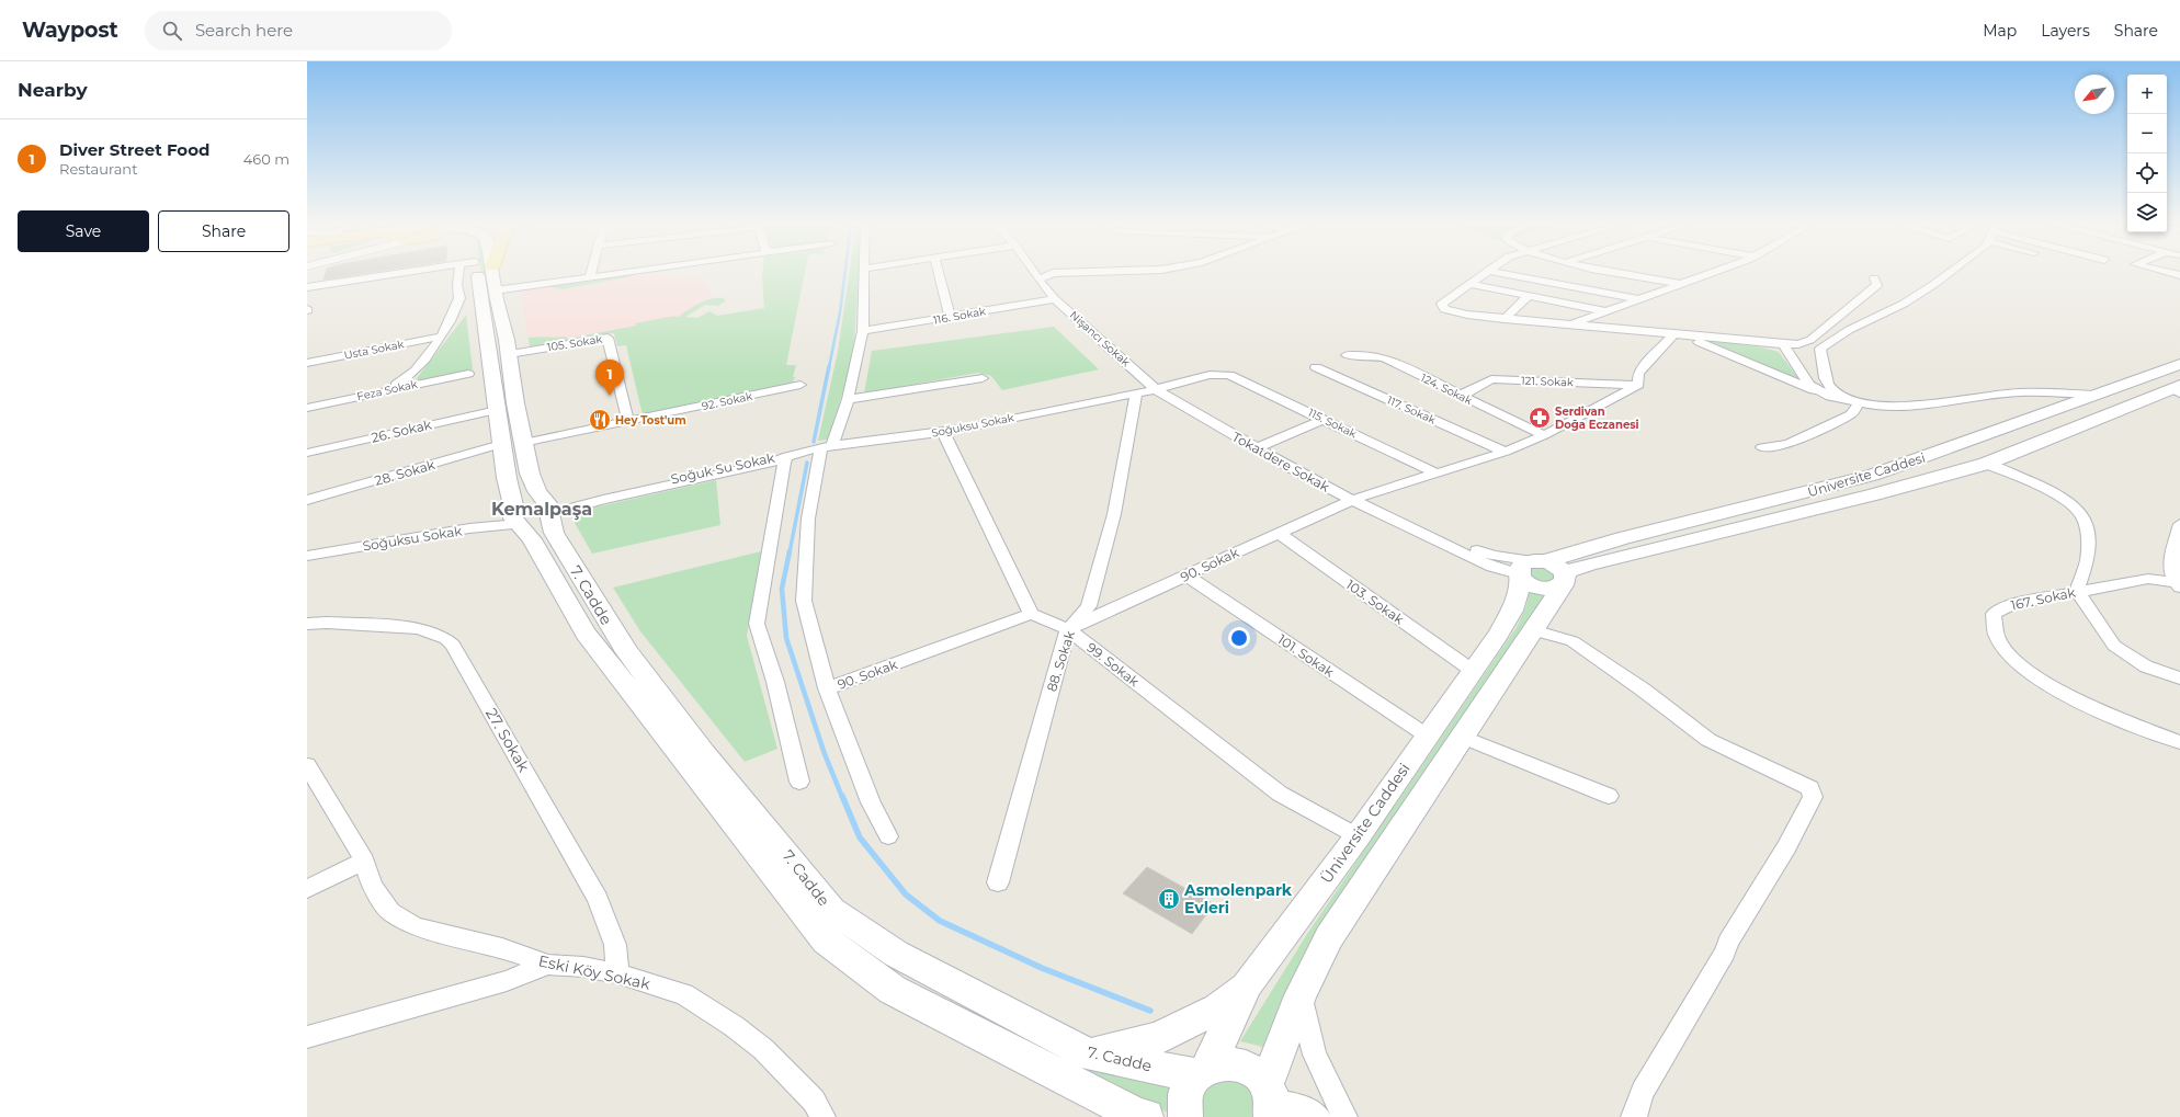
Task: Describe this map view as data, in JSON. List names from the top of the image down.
{
  "streets": {
    "main road": ["Üniversite Caddesi", "7. Cadde"],
    "street": [
      "116. Sokak",
      "Nişancı Sokak",
      "105. Sokak",
      "Usta Sokak",
      "121. Sokak",
      "124. Sokak",
      "Feza Sokak",
      "92. Sokak",
      "117. Sokak",
      "115. Sokak",
      "Soğuksu Sokak",
      "26. Sokak",
      "Tokatdere Sokak",
      "Soğuk Su Sokak",
      "28. Sokak",
      "90. Sokak",
      "167. Sokak",
      "103. Sokak",
      "101. Sokak",
      "88. Sokak",
      "99. Sokak",
      "27. Sokak",
      "Eski Köy Sokak"
    ]
  },
  "crossings": [
    ["116. Sokak", "Nişancı Sokak"],
    ["Nişancı Sokak", "Soğuksu Sokak"],
    ["Nişancı Sokak", "Tokatdere Sokak"],
    ["105. Sokak", "92. Sokak"],
    ["105. Sokak", "7. Cadde"],
    ["121. Sokak", "124. Sokak"],
    ["121. Sokak", "90. Sokak"],
    ["124. Sokak", "90. Sokak"],
    ["92. Sokak", "7. Cadde"],
    ["117. Sokak", "90. Sokak"],
    ["115. Sokak", "Soğuksu Sokak"],
    ["115. Sokak", "90. Sokak"],
    ["Soğuksu Sokak", "Tokatdere Sokak"],
    ["Soğuksu Sokak", "Soğuk Su Sokak"],
    ["Soğuksu Sokak", "7. Cadde"],
    ["Soğuksu Sokak", "88. Sokak"],
    ["26. Sokak", "7. Cadde"],
    ["Tokatdere Sokak", "Üniversite Caddesi"],
    ["Tokatdere Sokak", "90. Sokak"],
    ["Soğuk Su Sokak", "7. Cadde"],
    ["28. Sokak", "7. Cadde"],
    ["Üniversite Caddesi", "7. Cadde"],
    ["Üniversite Caddesi", "103. Sokak"],
    ["Üniversite Caddesi", "101. Sokak"],
    ["Üniversite Caddesi", "99. Sokak"],
    ["90. Sokak", "103. Sokak"],
    ["90. Sokak", "101. Sokak"],
    ["90. Sokak", "88. Sokak"],
    ["90. Sokak", "99. Sokak"],
    ["88. Sokak", "99. Sokak"],
    ["27. Sokak", "Eski Köy Sokak"]
  ],
  "districts": ["Kemalpaşa"],
  "places": {
    "pharmacy": ["Serdivan Doğa Eczanesi"],
    "restaurant": ["Hey Tost'um"],
    "building": ["Asmolenpark Evleri"]
  },
  "north": "bottom left",
  "page": {
    "header": "Waypost",
    "search": "Search here",
    "nav": ["Map", "Layers", "Share"],
    "heading": "Nearby",
    "map_buttons": ["+", "−"],
    "list": [
      {
        "mark": "1",
        "name": "Diver Street Food",
        "note": "Restaurant",
        "value": "460 m"
      }
    ],
    "buttons": ["Save", "Share"],
    "pins": "1"
  }
}
